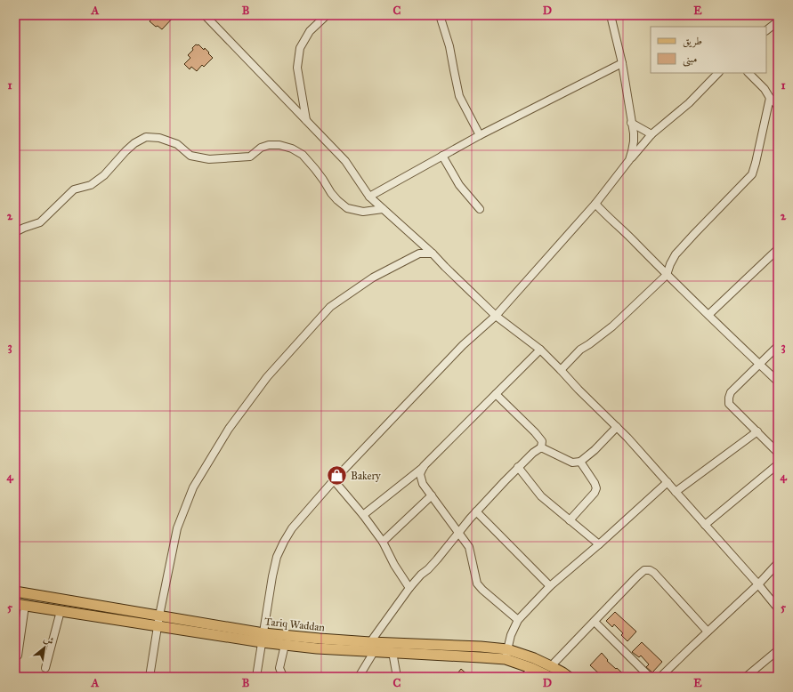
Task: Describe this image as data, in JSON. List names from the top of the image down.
{
  "streets": {
    "main road": ["Tariq Waddan"]
  },
  "places": {
    "shop": ["Bakery"]
  },
  "legend": ["طريق", "مبنى"],
  "north": "top right",
  "grid": {
    "columns": [
      "A",
      "B",
      "C",
      "D",
      "E"
    ],
    "rows": [
      "1",
      "2",
      "3",
      "4",
      "5"
    ]
  }
}
